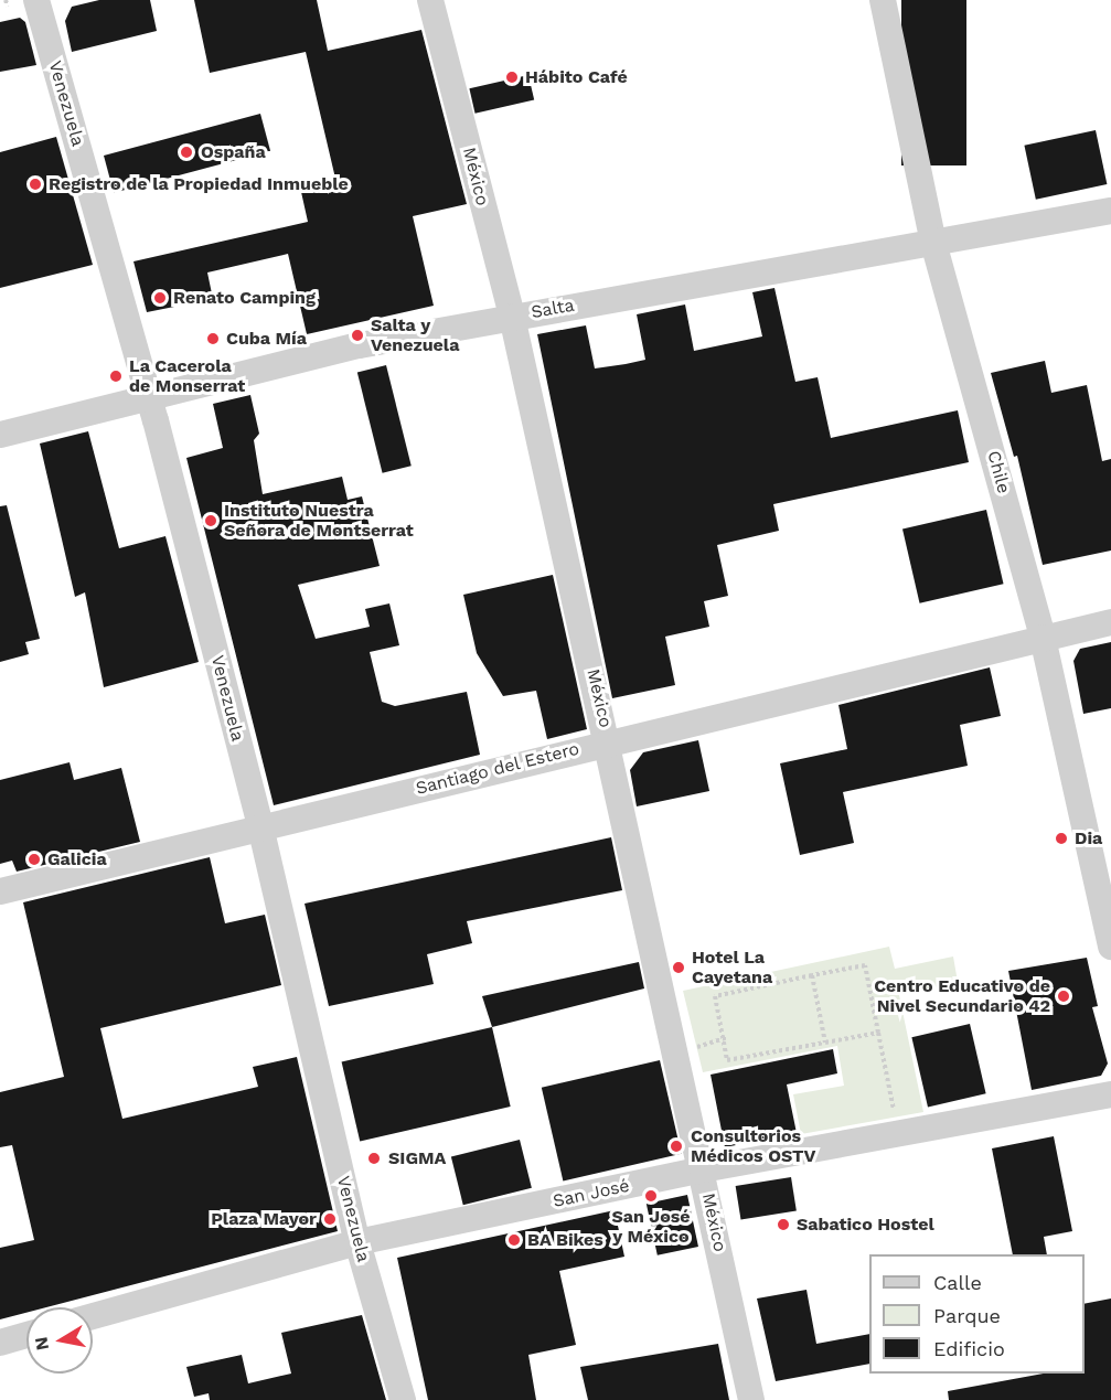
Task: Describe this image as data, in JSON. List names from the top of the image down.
{
  "streets": {
    "street": [
      "Venezuela",
      "México",
      "Salta",
      "Chile",
      "Santiago del Estero",
      "San José"
    ]
  },
  "crossings": [
    ["Venezuela", "Salta"],
    ["Venezuela", "Santiago del Estero"],
    ["Venezuela", "San José"],
    ["México", "Salta"],
    ["México", "Santiago del Estero"],
    ["México", "San José"],
    ["Salta", "Chile"],
    ["Chile", "Santiago del Estero"]
  ],
  "places": [
    "Hábito Café",
    "Ospaña",
    "Registro de la Propiedad Inmueble",
    "Renato Camping",
    "Salta y Venezuela",
    "Cuba Mía",
    "La Cacerola de Monserrat",
    "Instituto Nuestra Señora de Montserrat",
    "Dia",
    "Galicia",
    "Hotel La Cayetana",
    "Centro Educativo de Nivel Secundario 42",
    "Consultorios Médicos OSTV",
    "SIGMA",
    "San José y México",
    "Plaza Mayor",
    "Sabatico Hostel",
    "BA Bikes"
  ],
  "legend": ["Calle", "Parque", "Edificio"],
  "north": "left"
}
